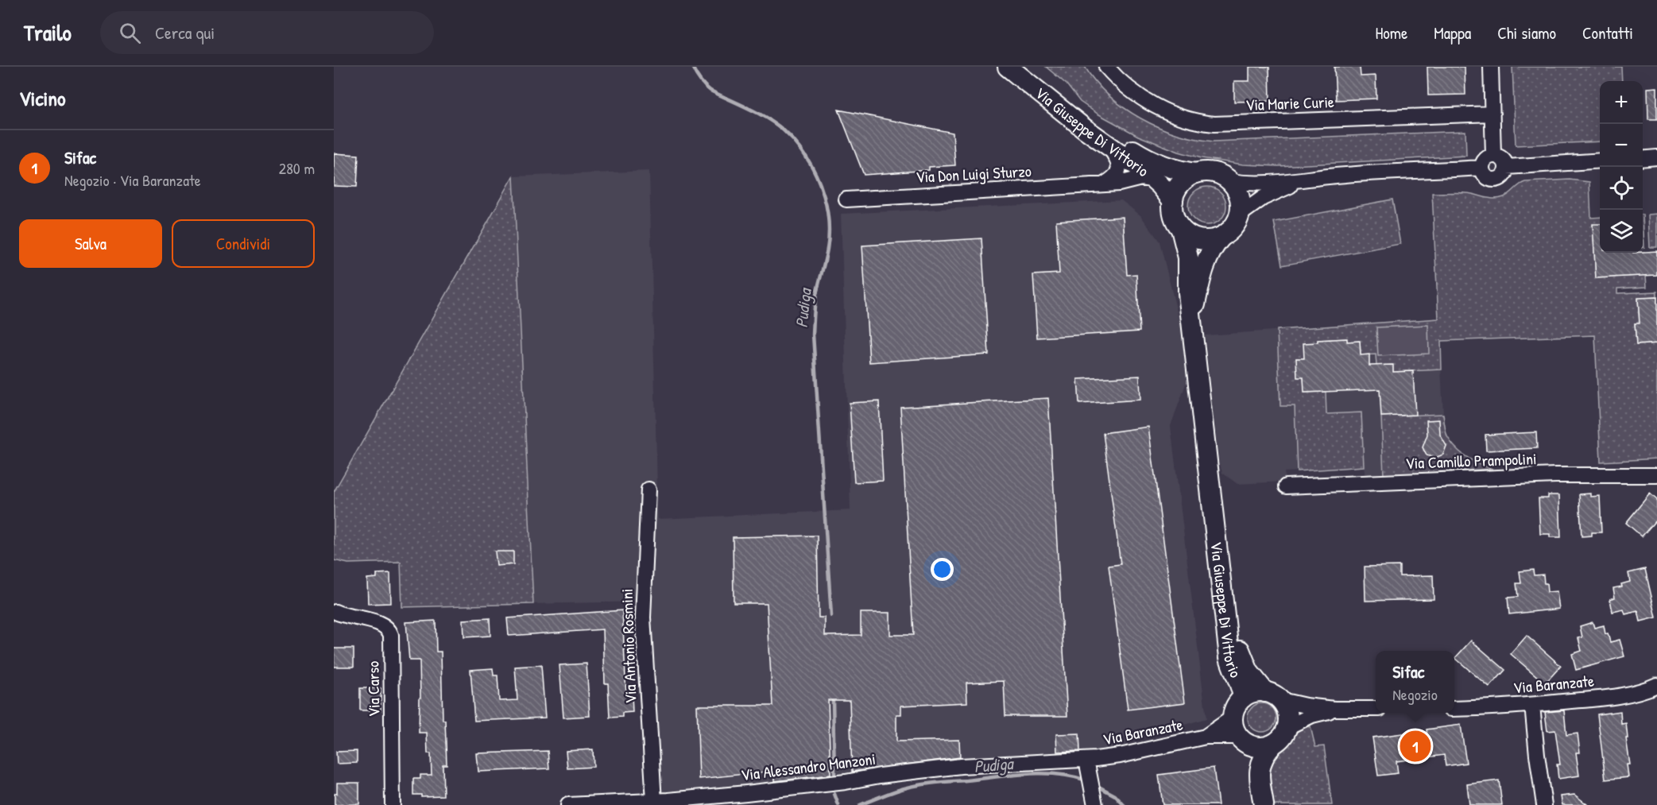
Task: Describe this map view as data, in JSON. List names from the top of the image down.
{
  "streets": {
    "street": [
      "Via Marie Curie",
      "Via Giuseppe Di Vittorio",
      "Via Don Luigi Sturzo",
      "Via Camillo Prampolini",
      "Via Antonio Rosmini",
      "Via Baranzate",
      "Via Carso",
      "Via Alessandro Manzoni"
    ]
  },
  "crossings": [
    ["Via Giuseppe Di Vittorio", "Via Don Luigi Sturzo"],
    ["Via Giuseppe Di Vittorio", "Via Baranzate"],
    ["Via Antonio Rosmini", "Via Alessandro Manzoni"],
    ["Via Baranzate", "Via Alessandro Manzoni"]
  ],
  "water": ["Pudiga"],
  "page": {
    "header": "Trailo",
    "search": "Cerca qui",
    "nav": [
      "Home",
      "Mappa",
      "Chi siamo",
      "Contatti"
    ],
    "heading": "Vicino",
    "map_buttons": ["+", "−"],
    "list": [
      {
        "mark": "1",
        "name": "Sifac",
        "note": "Negozio · Via Baranzate",
        "value": "280 m"
      }
    ],
    "buttons": ["Salva", "Condividi"],
    "popup": ["Sifac", "Negozio"],
    "pins": "1"
  }
}
